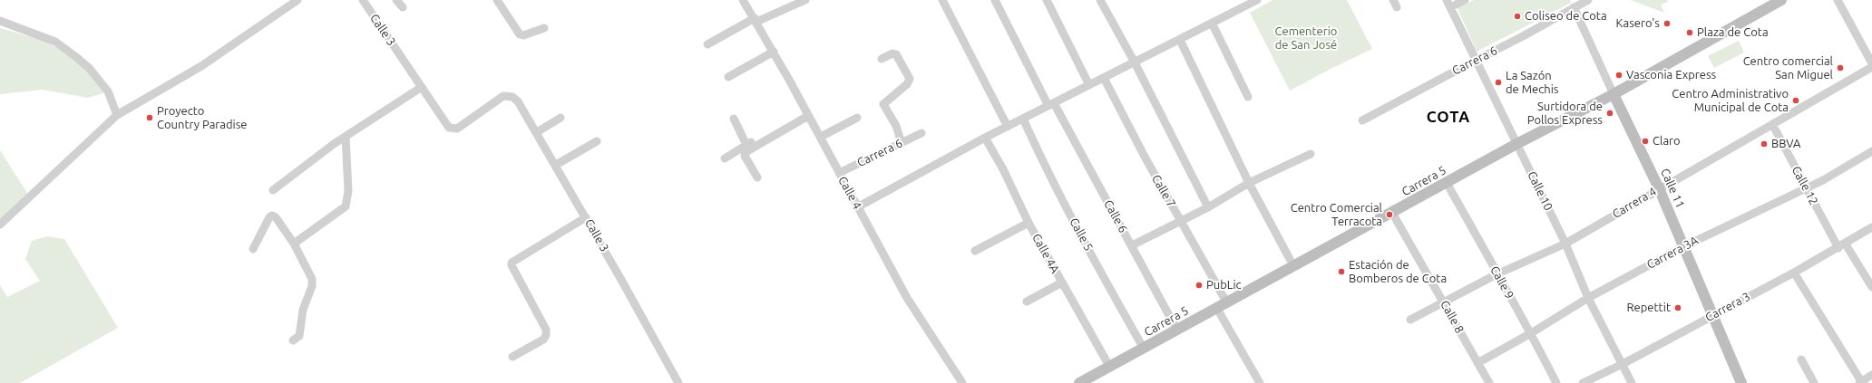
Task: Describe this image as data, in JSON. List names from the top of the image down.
{
  "streets": {
    "main road": ["Carrera 5", "Calle 11"],
    "street": [
      "Calle 3",
      "Carrera 6",
      "Calle 12",
      "Calle 7",
      "Calle 10",
      "Calle 4",
      "Carrera 4",
      "Calle 6",
      "Calle 5",
      "Carrera 3A",
      "Calle 4A",
      "Calle 9",
      "Carrera 3",
      "Calle 8"
    ]
  },
  "crossings": [
    ["Carrera 6", "Calle 11"],
    ["Carrera 6", "Calle 10"],
    ["Carrera 6", "Calle 4"],
    ["Carrera 5", "Calle 11"],
    ["Carrera 5", "Calle 7"],
    ["Carrera 5", "Calle 10"],
    ["Carrera 5", "Calle 6"],
    ["Carrera 5", "Calle 5"],
    ["Carrera 5", "Calle 4A"],
    ["Carrera 5", "Calle 9"],
    ["Carrera 5", "Calle 8"],
    ["Calle 12", "Carrera 4"],
    ["Calle 12", "Carrera 3A"],
    ["Calle 12", "Carrera 3"],
    ["Calle 11", "Carrera 4"],
    ["Calle 11", "Carrera 3A"],
    ["Calle 11", "Carrera 3"],
    ["Calle 10", "Carrera 4"],
    ["Calle 10", "Carrera 3A"],
    ["Calle 10", "Carrera 3"],
    ["Carrera 4", "Calle 9"],
    ["Carrera 4", "Calle 8"],
    ["Carrera 3A", "Calle 9"],
    ["Carrera 3A", "Calle 8"]
  ],
  "districts": ["COTA"],
  "parks": ["Cementerio de San José"],
  "places": [
    "Coliseo de Cota",
    "Kasero's",
    "Plaza de Cota",
    "Centro comercial San Miguel",
    "Vasconia Express",
    "La Sazón de Mechis",
    "Centro Administrativo Municipal de Cota",
    "Surtidora de Pollos Express",
    "Proyecto Country Paradise",
    "Claro",
    "BBVA",
    "Centro Comercial Terracota",
    "Estación de Bomberos de Cota",
    "PubLic",
    "Repettit"
  ]
}
